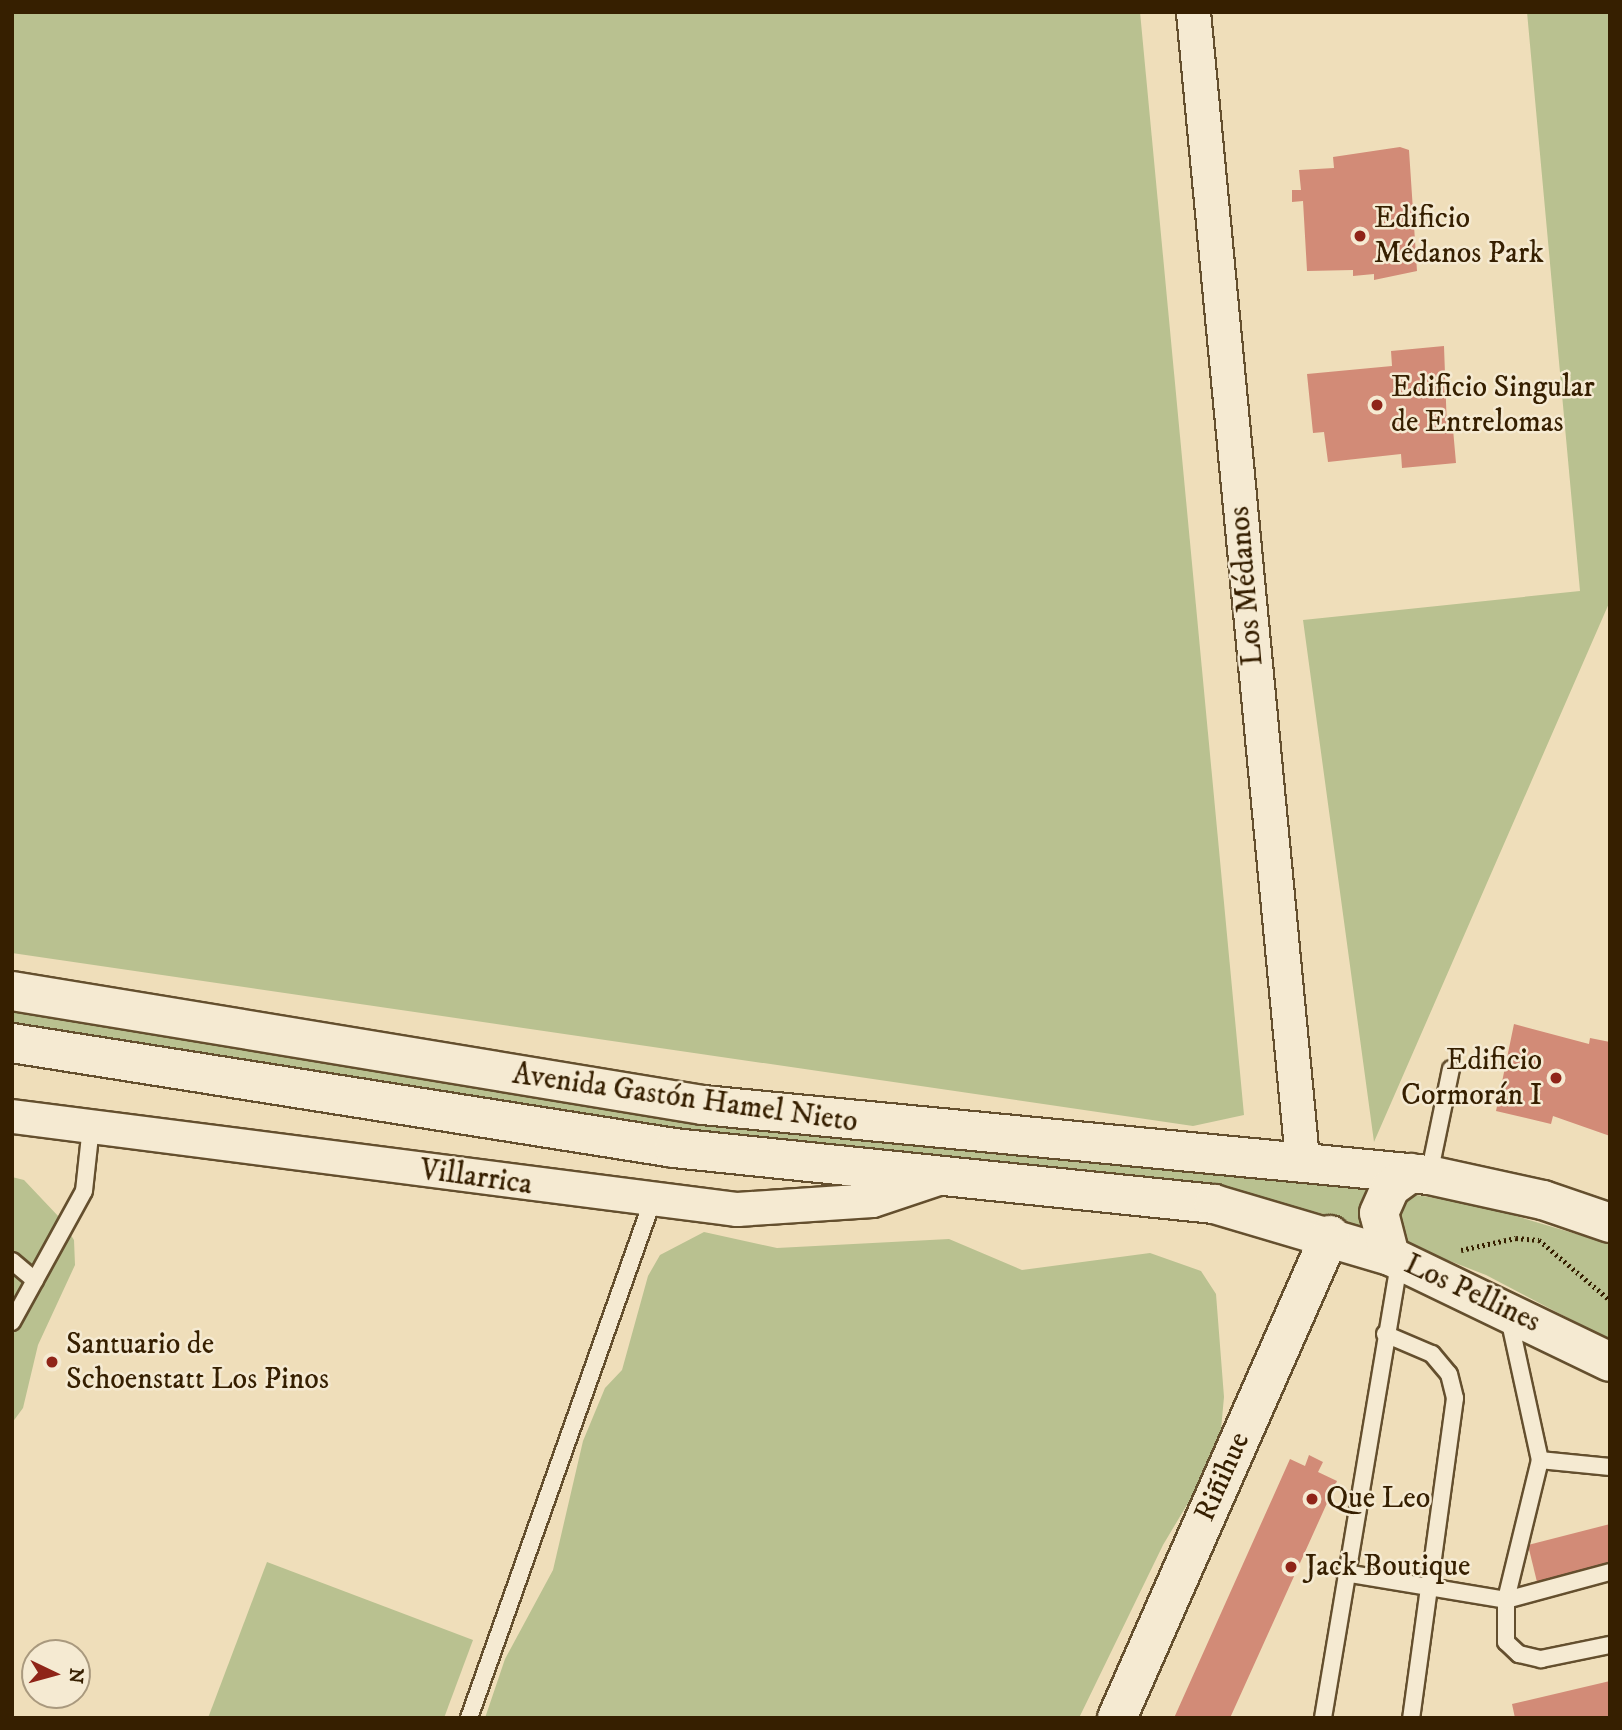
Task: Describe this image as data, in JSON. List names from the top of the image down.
{
  "streets": {
    "main road": ["Avenida Gastón Hamel Nieto", "Los Pellines", "Riñihue"],
    "street": ["Los Médanos", "Villarrica"]
  },
  "crossings": [
    ["Los Médanos", "Avenida Gastón Hamel Nieto"],
    ["Avenida Gastón Hamel Nieto", "Villarrica"],
    ["Avenida Gastón Hamel Nieto", "Los Pellines"],
    ["Avenida Gastón Hamel Nieto", "Riñihue"],
    ["Los Pellines", "Riñihue"]
  ],
  "places": [
    "Edificio Médanos Park",
    "Edificio Singular de Entrelomas",
    "Edificio Cormorán I",
    "Santuario de Schoenstatt Los Pinos",
    "Que Leo",
    "Jack Boutique"
  ],
  "north": "right"
}
